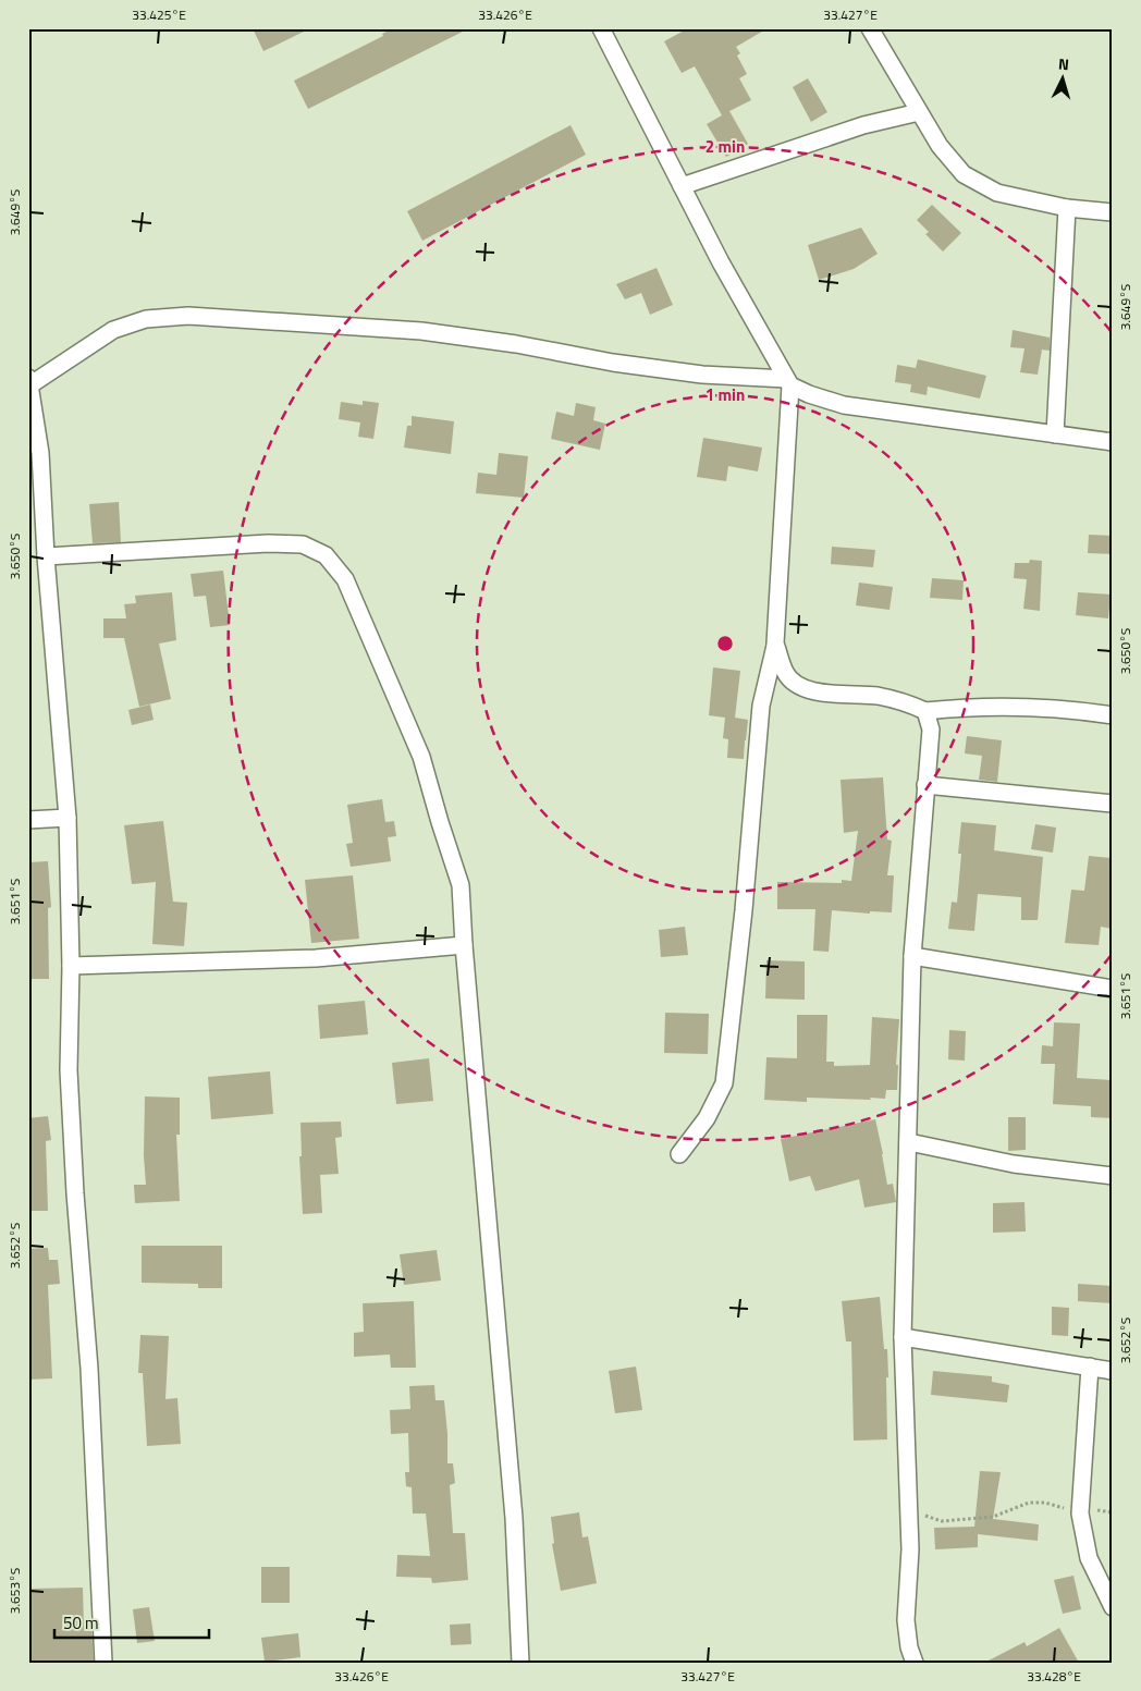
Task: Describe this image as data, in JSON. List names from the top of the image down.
{
  "scale_bar": "50 m",
  "north": "top",
  "coordinates": [
    "33.425°E",
    "33.426°E",
    "33.427°E",
    "3.649°S",
    "3.650°S",
    "3.651°S",
    "3.652°S",
    "3.653°S",
    "33.428°E"
  ],
  "rings": ["2 min", "1 min"]
}
